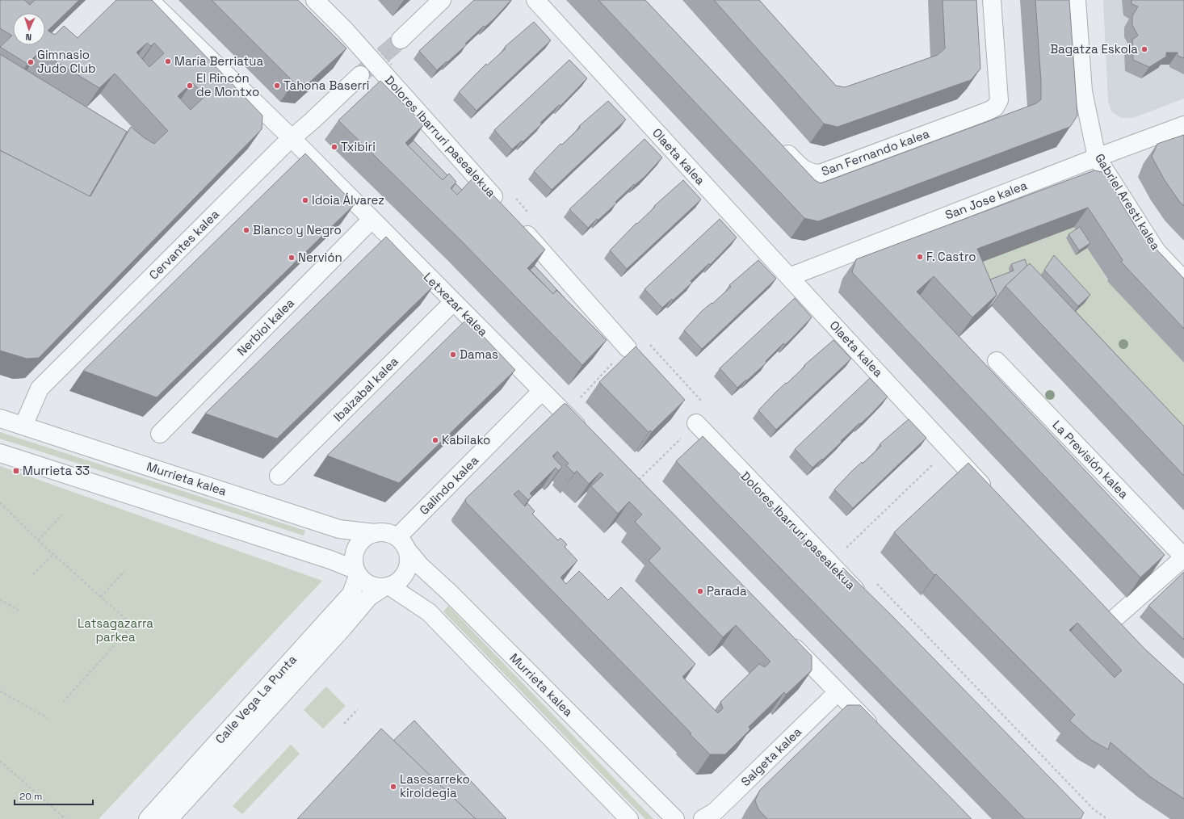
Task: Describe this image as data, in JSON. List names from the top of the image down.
{
  "streets": {
    "street": [
      "Dolores Ibarruri pasealekua",
      "San Fernando kalea",
      "Olaeta kalea",
      "San Jose kalea",
      "Gabriel Aresti kalea",
      "Cervantes kalea",
      "Letxezar kalea",
      "Nerbioi kalea",
      "Ibaizabal kalea",
      "La Previsión kalea",
      "Murrieta kalea",
      "Galindo kalea",
      "Calle Vega La Punta",
      "Salgeta kalea"
    ]
  },
  "crossings": [
    ["Olaeta kalea", "San Jose kalea"],
    ["San Jose kalea", "Gabriel Aresti kalea"],
    ["Cervantes kalea", "Letxezar kalea"],
    ["Cervantes kalea", "Murrieta kalea"],
    ["Letxezar kalea", "Nerbioi kalea"],
    ["Letxezar kalea", "Ibaizabal kalea"],
    ["Letxezar kalea", "Galindo kalea"],
    ["Murrieta kalea", "Galindo kalea"],
    ["Murrieta kalea", "Calle Vega La Punta"],
    ["Galindo kalea", "Calle Vega La Punta"]
  ],
  "parks": ["Latsagazarra parkea"],
  "places": {
    "other": [
      "Bagatza Eskola",
      "María Berriatua",
      "Gimnasio Judo Club",
      "El Rincón de Montxo",
      "Tahona Baserri",
      "Txibiri",
      "Idoia Álvarez",
      "Blanco y Negro",
      "F. Castro",
      "Nervión",
      "Damas",
      "Kabilako",
      "Parada",
      "Lasesarreko kiroldegia"
    ],
    "transit": ["Murrieta 33"]
  },
  "scale_bar": "20 m",
  "north": "bottom"
}
